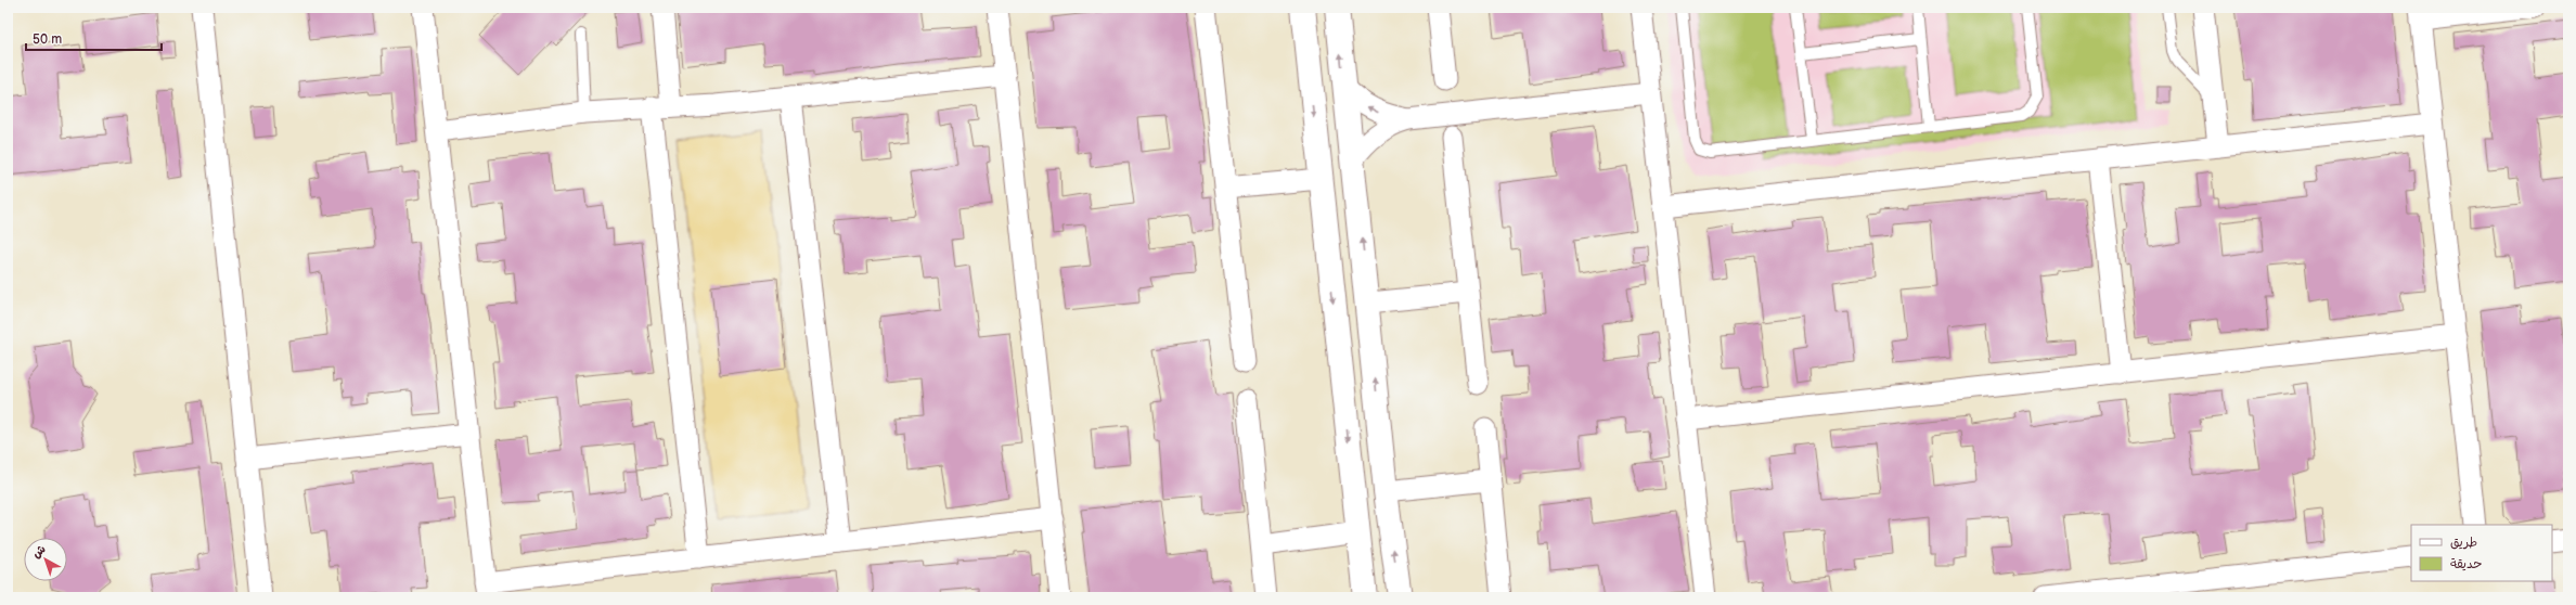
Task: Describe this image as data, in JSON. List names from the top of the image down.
{
  "legend": ["طريق", "حديقة"],
  "scale_bar": "50 m",
  "north": "top left"
}
